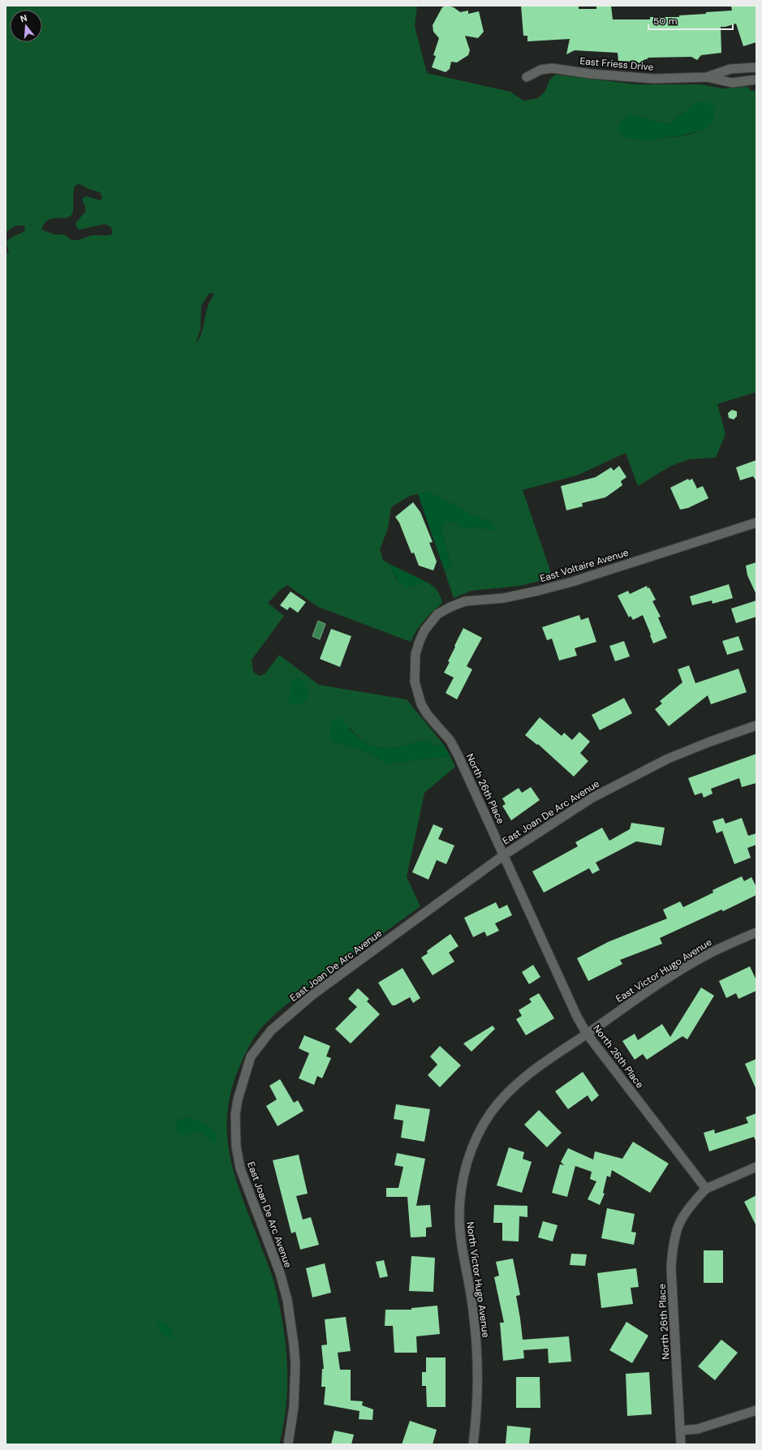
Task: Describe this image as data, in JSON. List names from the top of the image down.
{
  "streets": {
    "street": [
      "East Friess Drive",
      "East Voltaire Avenue",
      "North 26th Place",
      "East Joan De Arc Avenue",
      "East Victor Hugo Avenue",
      "North Victor Hugo Avenue"
    ]
  },
  "crossings": [
    ["East Voltaire Avenue", "North 26th Place"],
    ["North 26th Place", "East Joan De Arc Avenue"],
    ["North 26th Place", "East Victor Hugo Avenue"],
    ["North 26th Place", "North Victor Hugo Avenue"],
    ["East Victor Hugo Avenue", "North Victor Hugo Avenue"]
  ],
  "scale_bar": "50 m",
  "north": "top"
}
